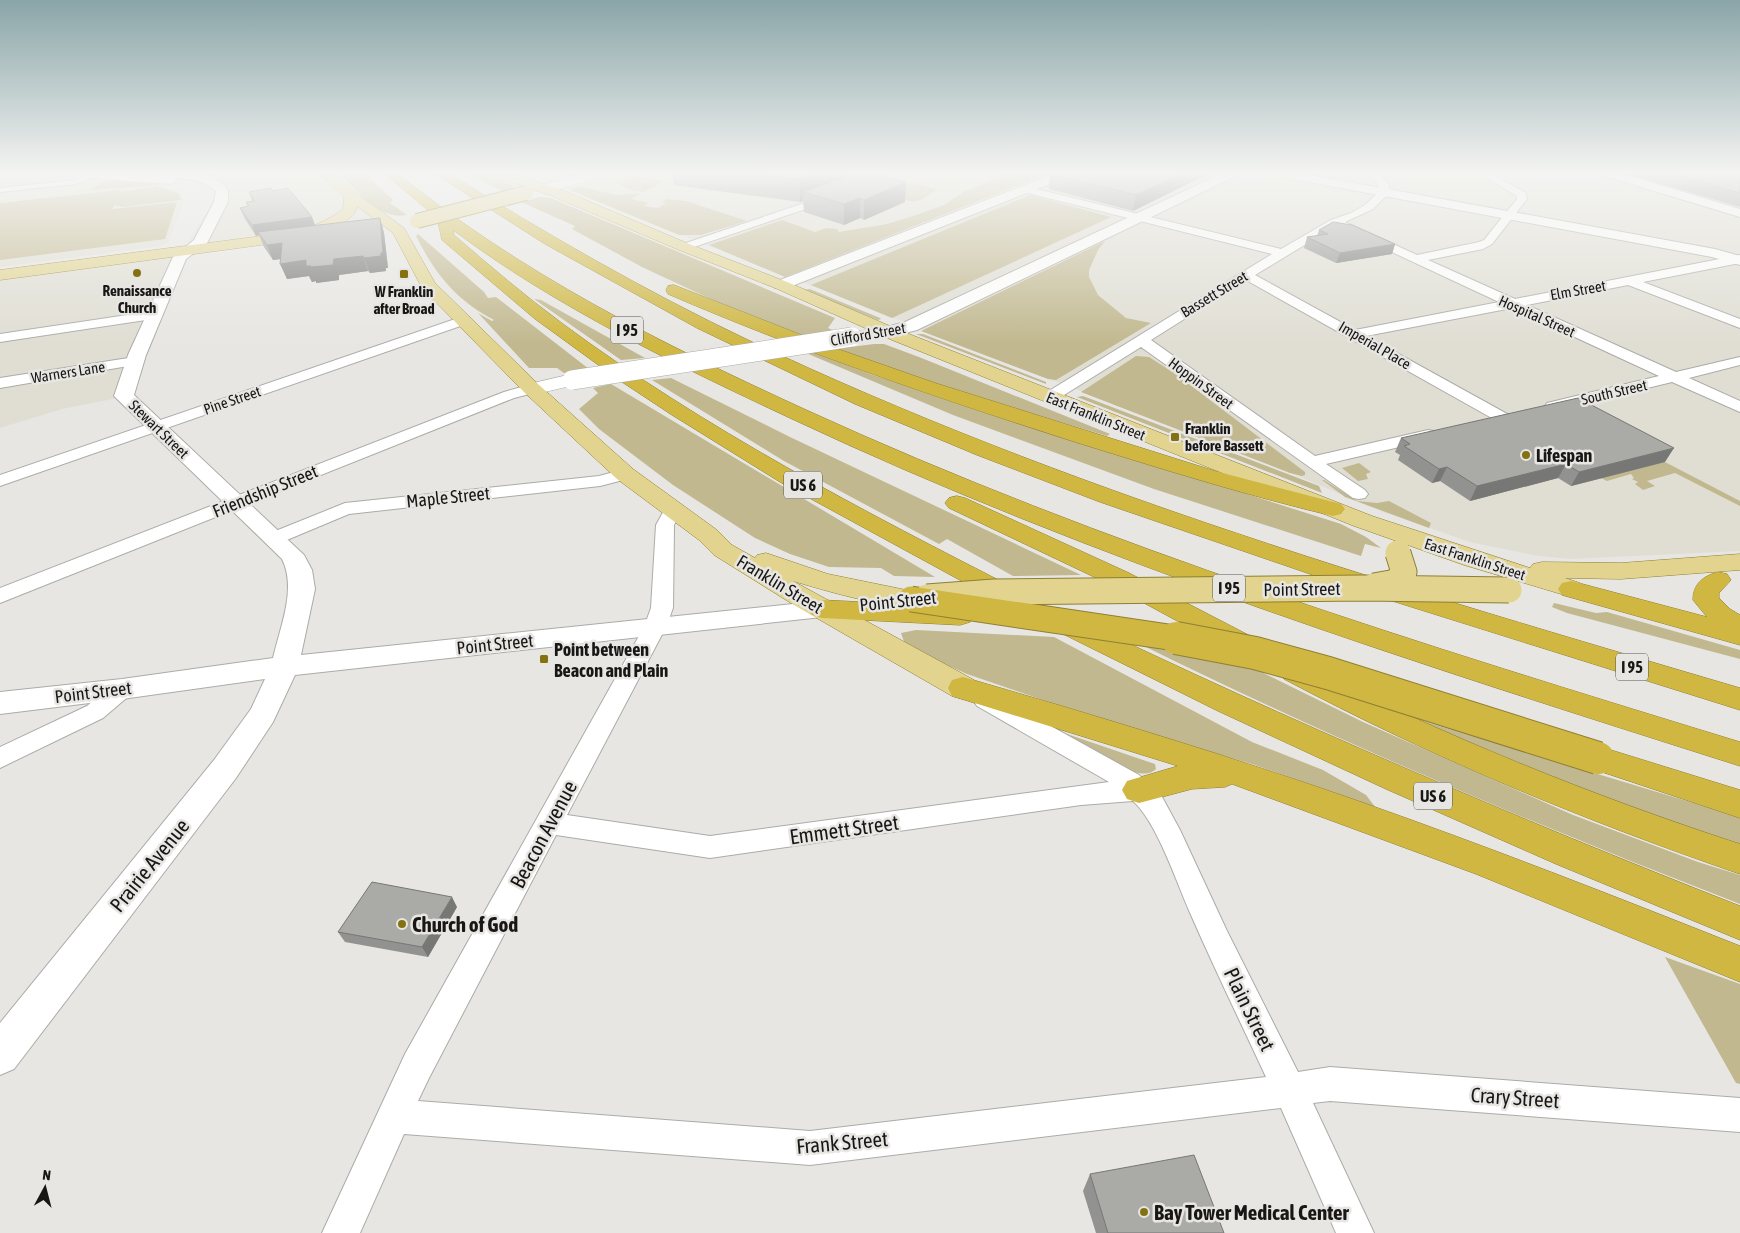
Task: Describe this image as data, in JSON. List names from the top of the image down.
{
  "streets": {
    "highway": ["I 95", "US 6"],
    "main road": [
      "Clifford Street",
      "East Franklin Street",
      "Franklin Street",
      "Point Street"
    ],
    "street": [
      "Elm Street",
      "Bassett Street",
      "Hospital Street",
      "Imperial Place",
      "Warners Lane",
      "Hoppin Street",
      "South Street",
      "Pine Street",
      "Stewart Street",
      "Friendship Street",
      "Maple Street",
      "Emmett Street",
      "Beacon Avenue",
      "Prairie Avenue",
      "Plain Street",
      "Crary Street",
      "Frank Street"
    ]
  },
  "crossings": [
    ["Elm Street", "Hospital Street"],
    ["Elm Street", "Imperial Place"],
    ["Bassett Street", "Imperial Place"],
    ["Bassett Street", "Hoppin Street"],
    ["Bassett Street", "East Franklin Street"],
    ["Hospital Street", "South Street"],
    ["Clifford Street", "East Franklin Street"],
    ["Clifford Street", "Friendship Street"],
    ["Clifford Street", "Franklin Street"],
    ["Warners Lane", "Stewart Street"],
    ["Pine Street", "Stewart Street"],
    ["Pine Street", "Franklin Street"],
    ["East Franklin Street", "Point Street"],
    ["Stewart Street", "Friendship Street"],
    ["Stewart Street", "Maple Street"],
    ["Stewart Street", "Prairie Avenue"],
    ["Friendship Street", "Franklin Street"],
    ["Maple Street", "Franklin Street"],
    ["Franklin Street", "Point Street"],
    ["Franklin Street", "Emmett Street"],
    ["Franklin Street", "Beacon Avenue"],
    ["Franklin Street", "Plain Street"],
    ["Point Street", "Beacon Avenue"],
    ["Point Street", "Prairie Avenue"],
    ["Emmett Street", "Beacon Avenue"],
    ["Emmett Street", "Plain Street"],
    ["Beacon Avenue", "Frank Street"],
    ["Plain Street", "Crary Street"],
    ["Plain Street", "Frank Street"],
    ["Crary Street", "Frank Street"]
  ],
  "places": {
    "other": [
      "Renaissance Church",
      "Lifespan",
      "Church of God",
      "Bay Tower Medical Center"
    ],
    "transit": ["W Franklin after Broad", "Franklin before Bassett", "Point between Beacon and Plain"]
  },
  "north": "top"
}
